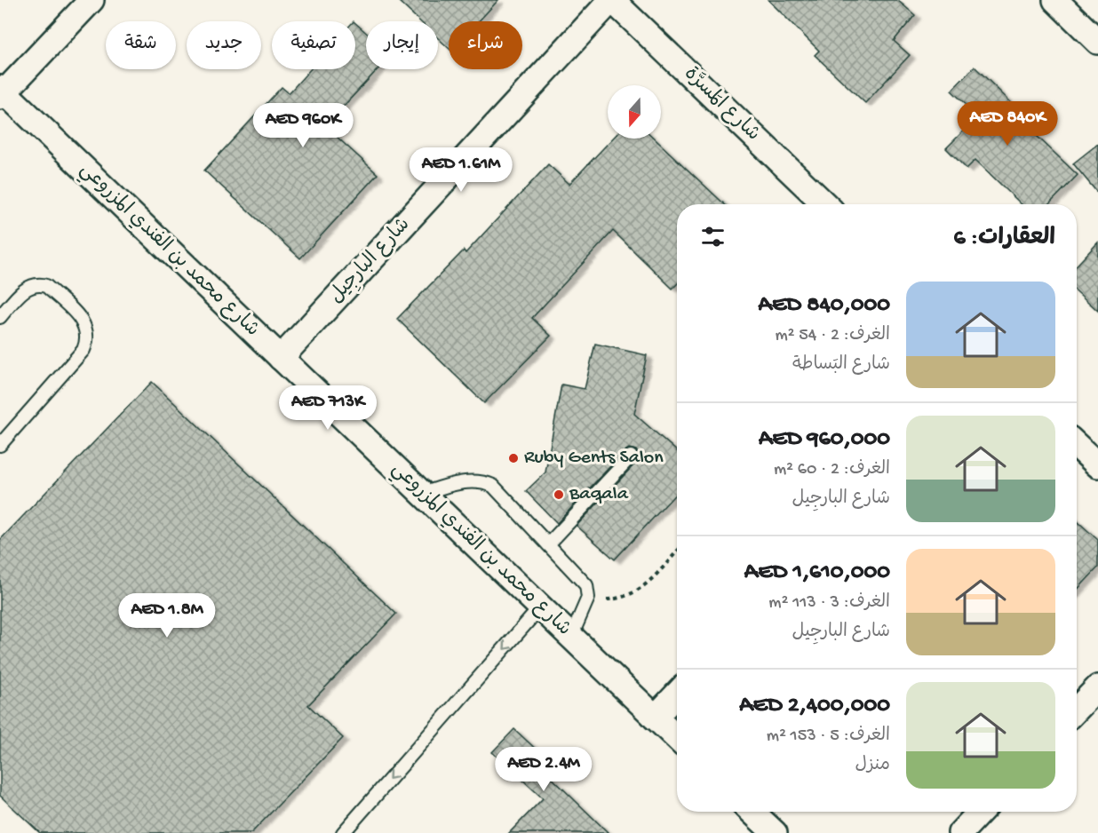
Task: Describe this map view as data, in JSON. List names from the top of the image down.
{
  "streets": {
    "street": ["شارع المَسرَّة", "شارع محمد بن الفندي المزروعي", "شارع البارجِيل"]
  },
  "crossings": [
    ["شارع المَسرَّة", "شارع البارجِيل"],
    ["شارع محمد بن الفندي المزروعي", "شارع البارجِيل"]
  ],
  "places": ["Ruby Gents Salon", "Baqala"],
  "north": "bottom",
  "page": {
    "chip": [
      "شراء",
      "إيجار",
      "تصفية",
      "جديد",
      "شقة"
    ],
    "price": [
      "AED 840K",
      "AED 960K",
      "AED 1.61M",
      "AED 713K",
      "AED 1.8M",
      "AED 2.4M"
    ],
    "heading": "العقارات: 6",
    "list": [
      {
        "name": "AED 840,000",
        "note": "الغرف: 2 · 54 m² · شارع البَساطة"
      },
      {
        "name": "AED 960,000",
        "note": "الغرف: 2 · 60 m² · شارع البارجِيل"
      },
      {
        "name": "AED 1,610,000",
        "note": "الغرف: 3 · 113 m² · شارع البارجِيل"
      },
      {
        "name": "AED 2,400,000",
        "note": "الغرف: 5 · 153 m² · منزل"
      }
    ]
  }
}
